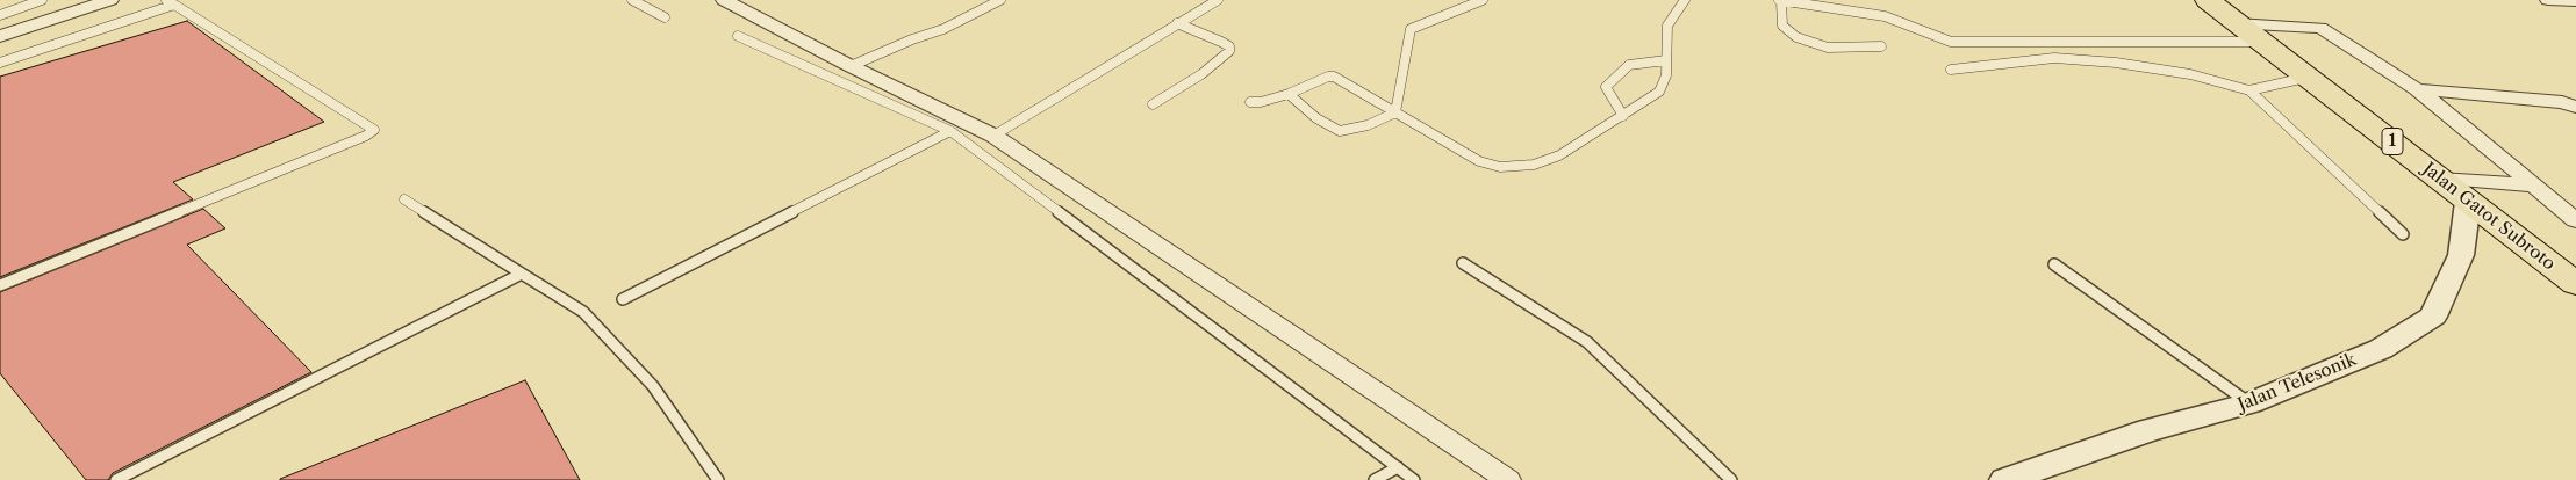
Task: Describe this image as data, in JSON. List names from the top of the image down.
{
  "streets": {
    "highway": ["1", "Jalan Gatot Subroto"],
    "street": ["Jalan Telesonik"]
  },
  "crossings": [
    ["Jalan Gatot Subroto", "Jalan Telesonik"]
  ]
}
